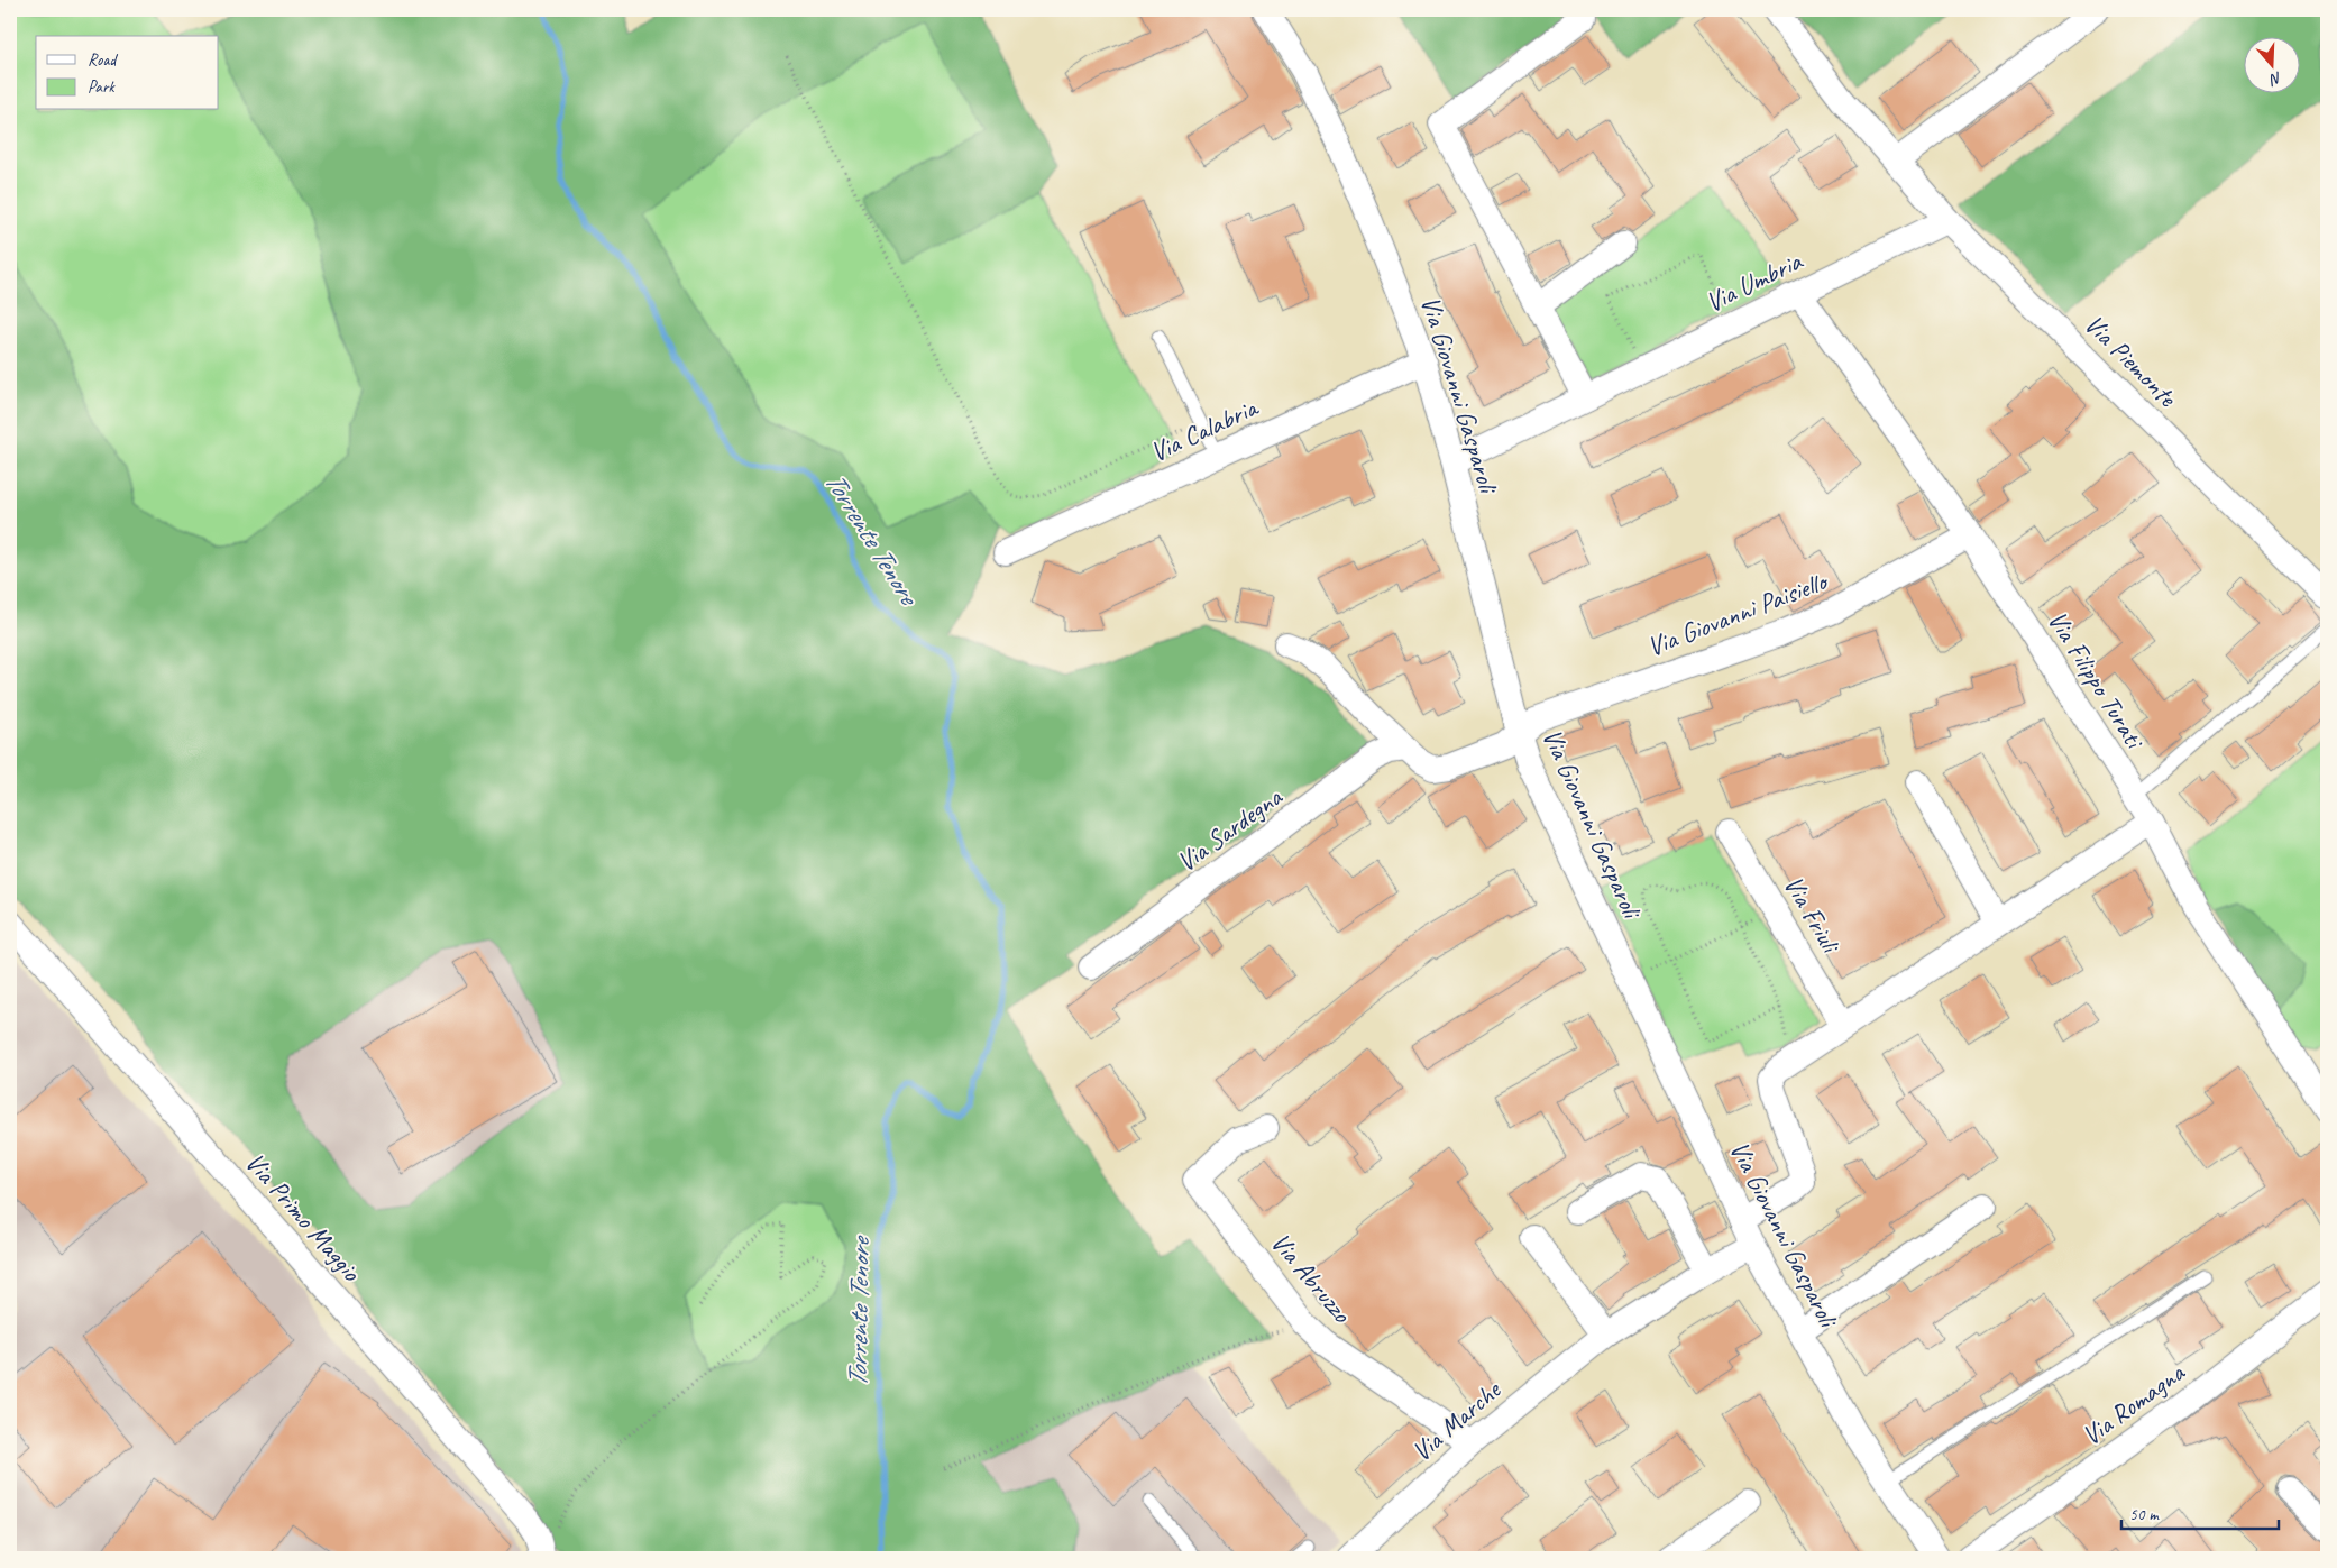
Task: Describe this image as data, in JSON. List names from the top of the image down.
{
  "streets": {
    "street": [
      "Via Umbria",
      "Via Piemonte",
      "Via Giovanni Gasparoli",
      "Via Calabria",
      "Via Giovanni Paisiello",
      "Via Filippo Turati",
      "Via Sardegna",
      "Via Friuli",
      "Via Primo Maggio",
      "Via Abruzzo",
      "Via Romagna",
      "Via Marche"
    ]
  },
  "crossings": [
    ["Via Umbria", "Via Piemonte"],
    ["Via Umbria", "Via Giovanni Gasparoli"],
    ["Via Umbria", "Via Filippo Turati"],
    ["Via Giovanni Gasparoli", "Via Calabria"],
    ["Via Giovanni Gasparoli", "Via Giovanni Paisiello"],
    ["Via Giovanni Gasparoli", "Via Marche"],
    ["Via Giovanni Paisiello", "Via Filippo Turati"],
    ["Via Abruzzo", "Via Marche"]
  ],
  "water": ["Torrente Tenore"],
  "legend": ["Road", "Park"],
  "scale_bar": "50 m",
  "north": "bottom"
}
